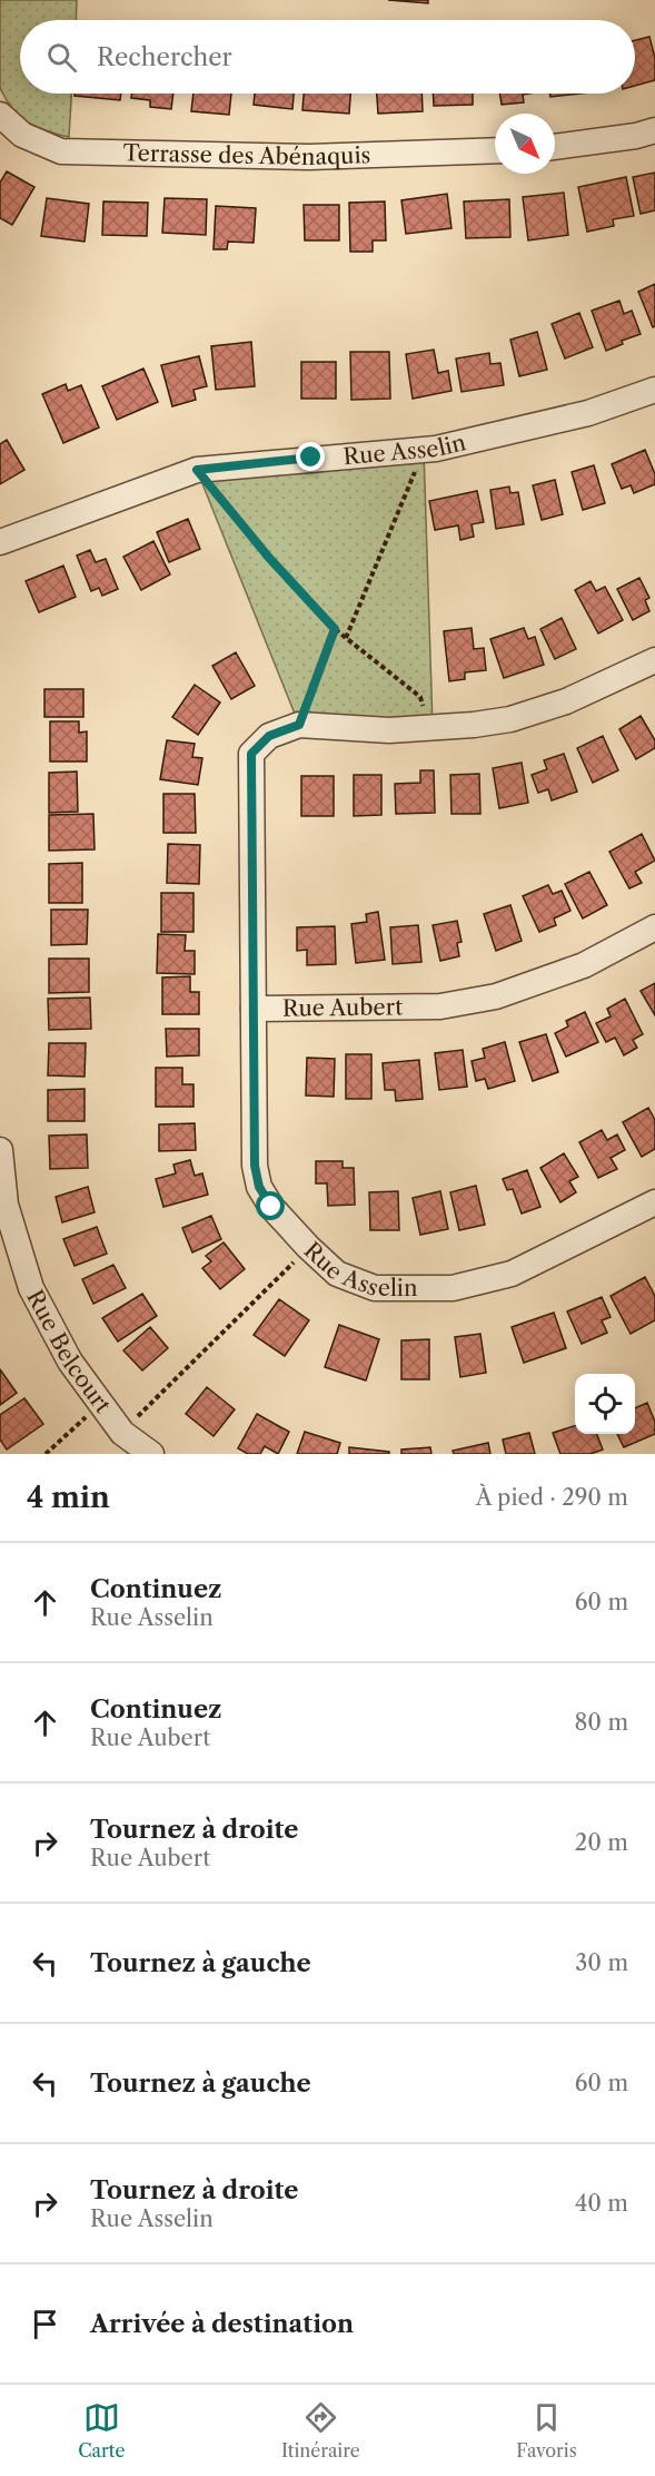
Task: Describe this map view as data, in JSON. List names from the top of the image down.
{
  "streets": {
    "street": [
      "Terrasse des Abénaquis",
      "Rue Asselin",
      "Rue Aubert",
      "Rue Belcourt"
    ]
  },
  "crossings": [
    ["Rue Asselin", "Rue Aubert"]
  ],
  "north": "bottom right",
  "page": {
    "search": "Rechercher",
    "heading": ["4 min", "À pied · 290 m"],
    "list": [
      ["Continuez", "Rue Asselin", "60 m"],
      ["Continuez", "Rue Aubert", "80 m"],
      ["Tournez à droite", "Rue Aubert", "20 m"],
      ["Tournez à gauche", "30 m"],
      ["Tournez à gauche", "60 m"],
      ["Tournez à droite", "Rue Asselin", "40 m"],
      "Arrivée à destination"
    ],
    "nav": ["Carte", "Itinéraire", "Favoris"]
  }
}
